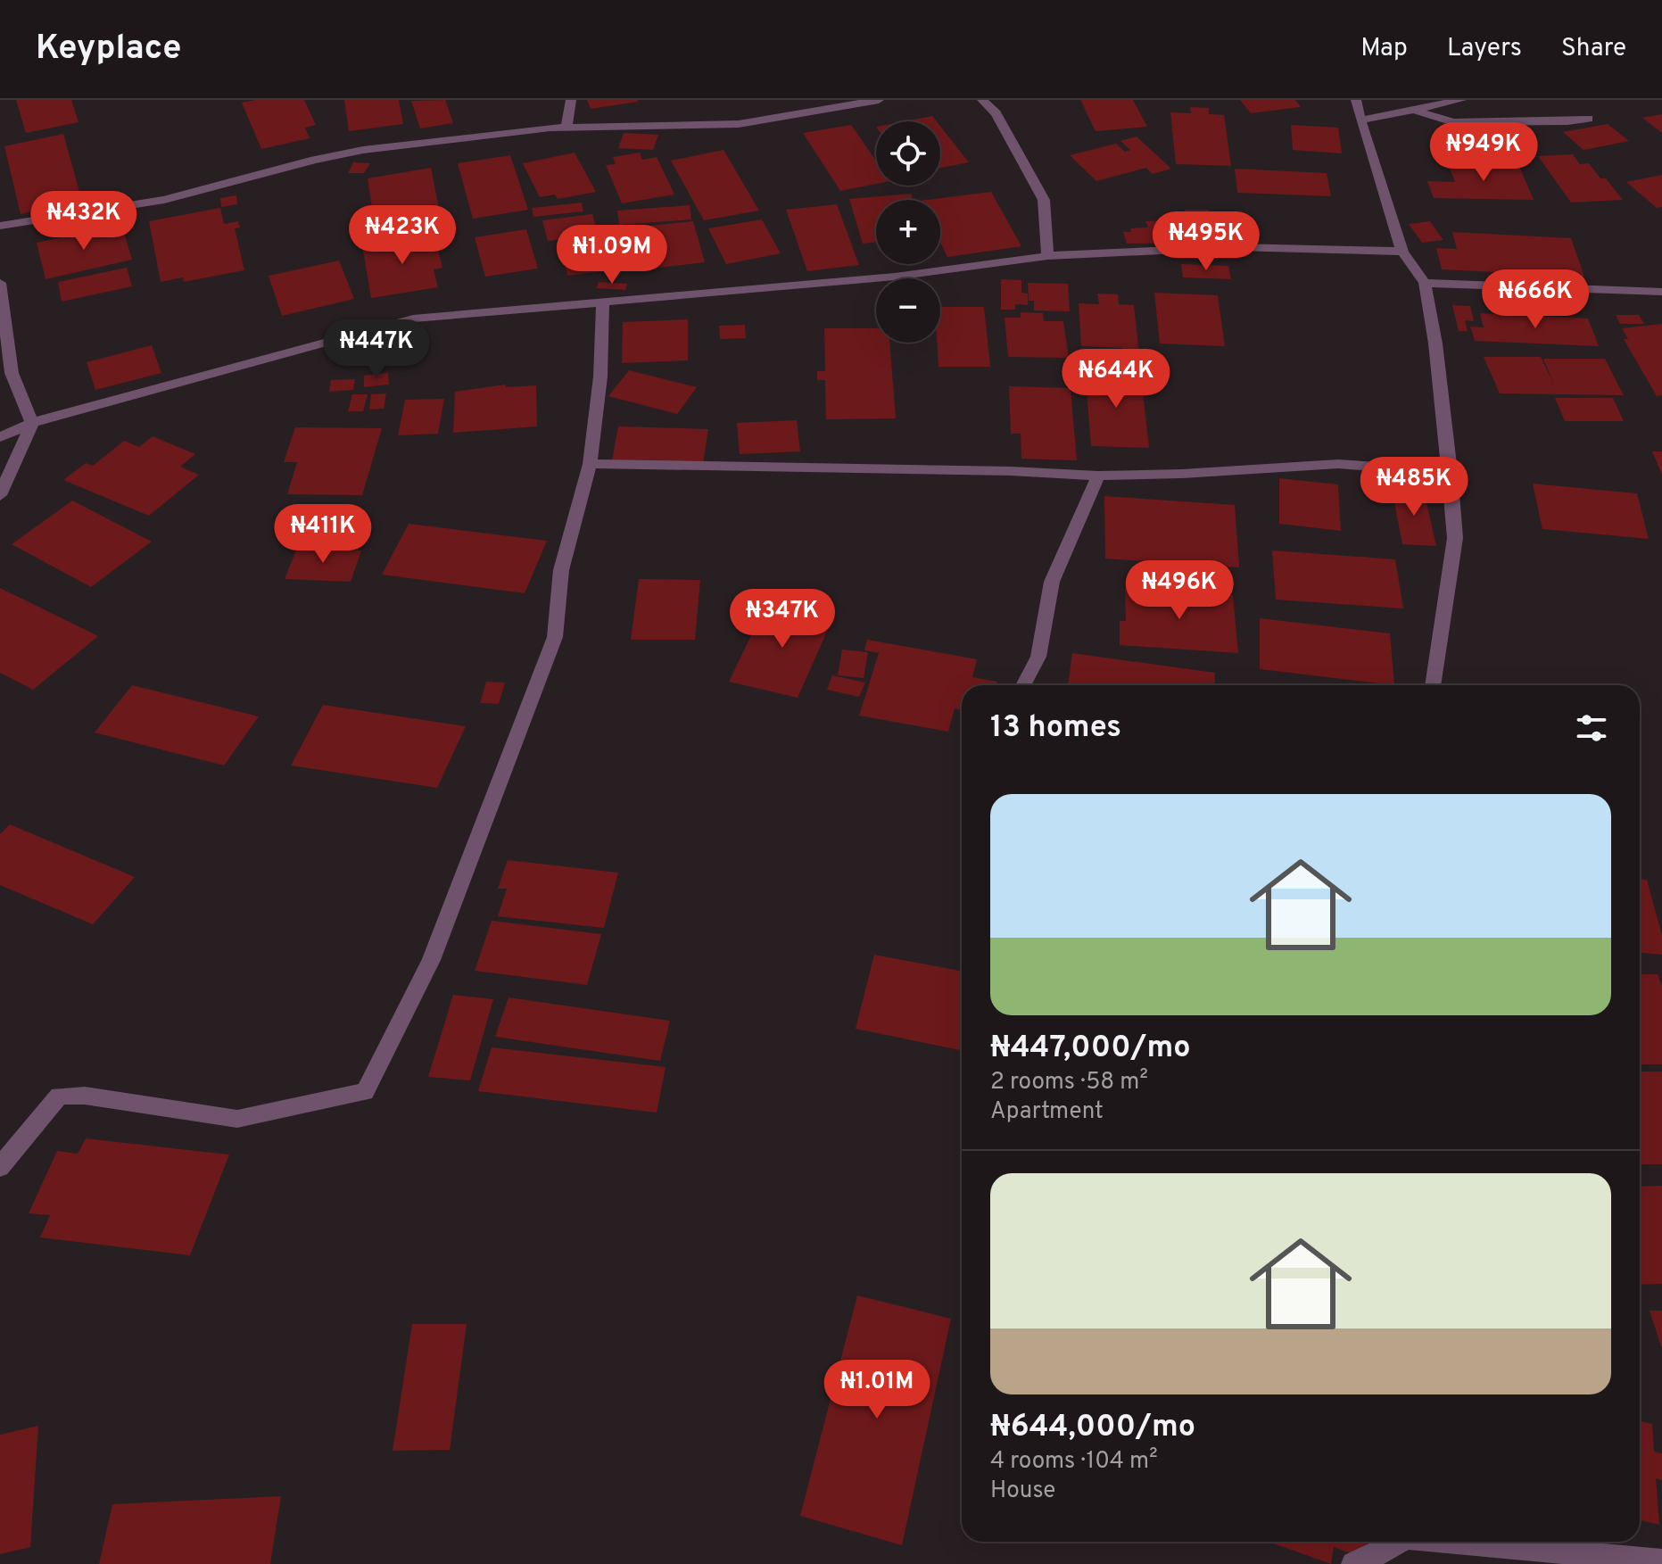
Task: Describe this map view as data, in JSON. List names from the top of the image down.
{
  "page": {
    "header": "Keyplace",
    "nav": ["Map", "Layers", "Share"],
    "map_buttons": ["+", "−"],
    "price": [
      "₦949K",
      "₦432K",
      "₦423K",
      "₦495K",
      "₦1.09M",
      "₦666K",
      "₦447K",
      "₦644K",
      "₦485K",
      "₦411K",
      "₦496K",
      "₦347K",
      "₦1.01M"
    ],
    "heading": "13 homes",
    "list": [
      {
        "name": "₦447,000/mo",
        "note": "2 rooms · 58 m² · Apartment"
      },
      {
        "name": "₦644,000/mo",
        "note": "4 rooms · 104 m² · House"
      }
    ]
  }
}
